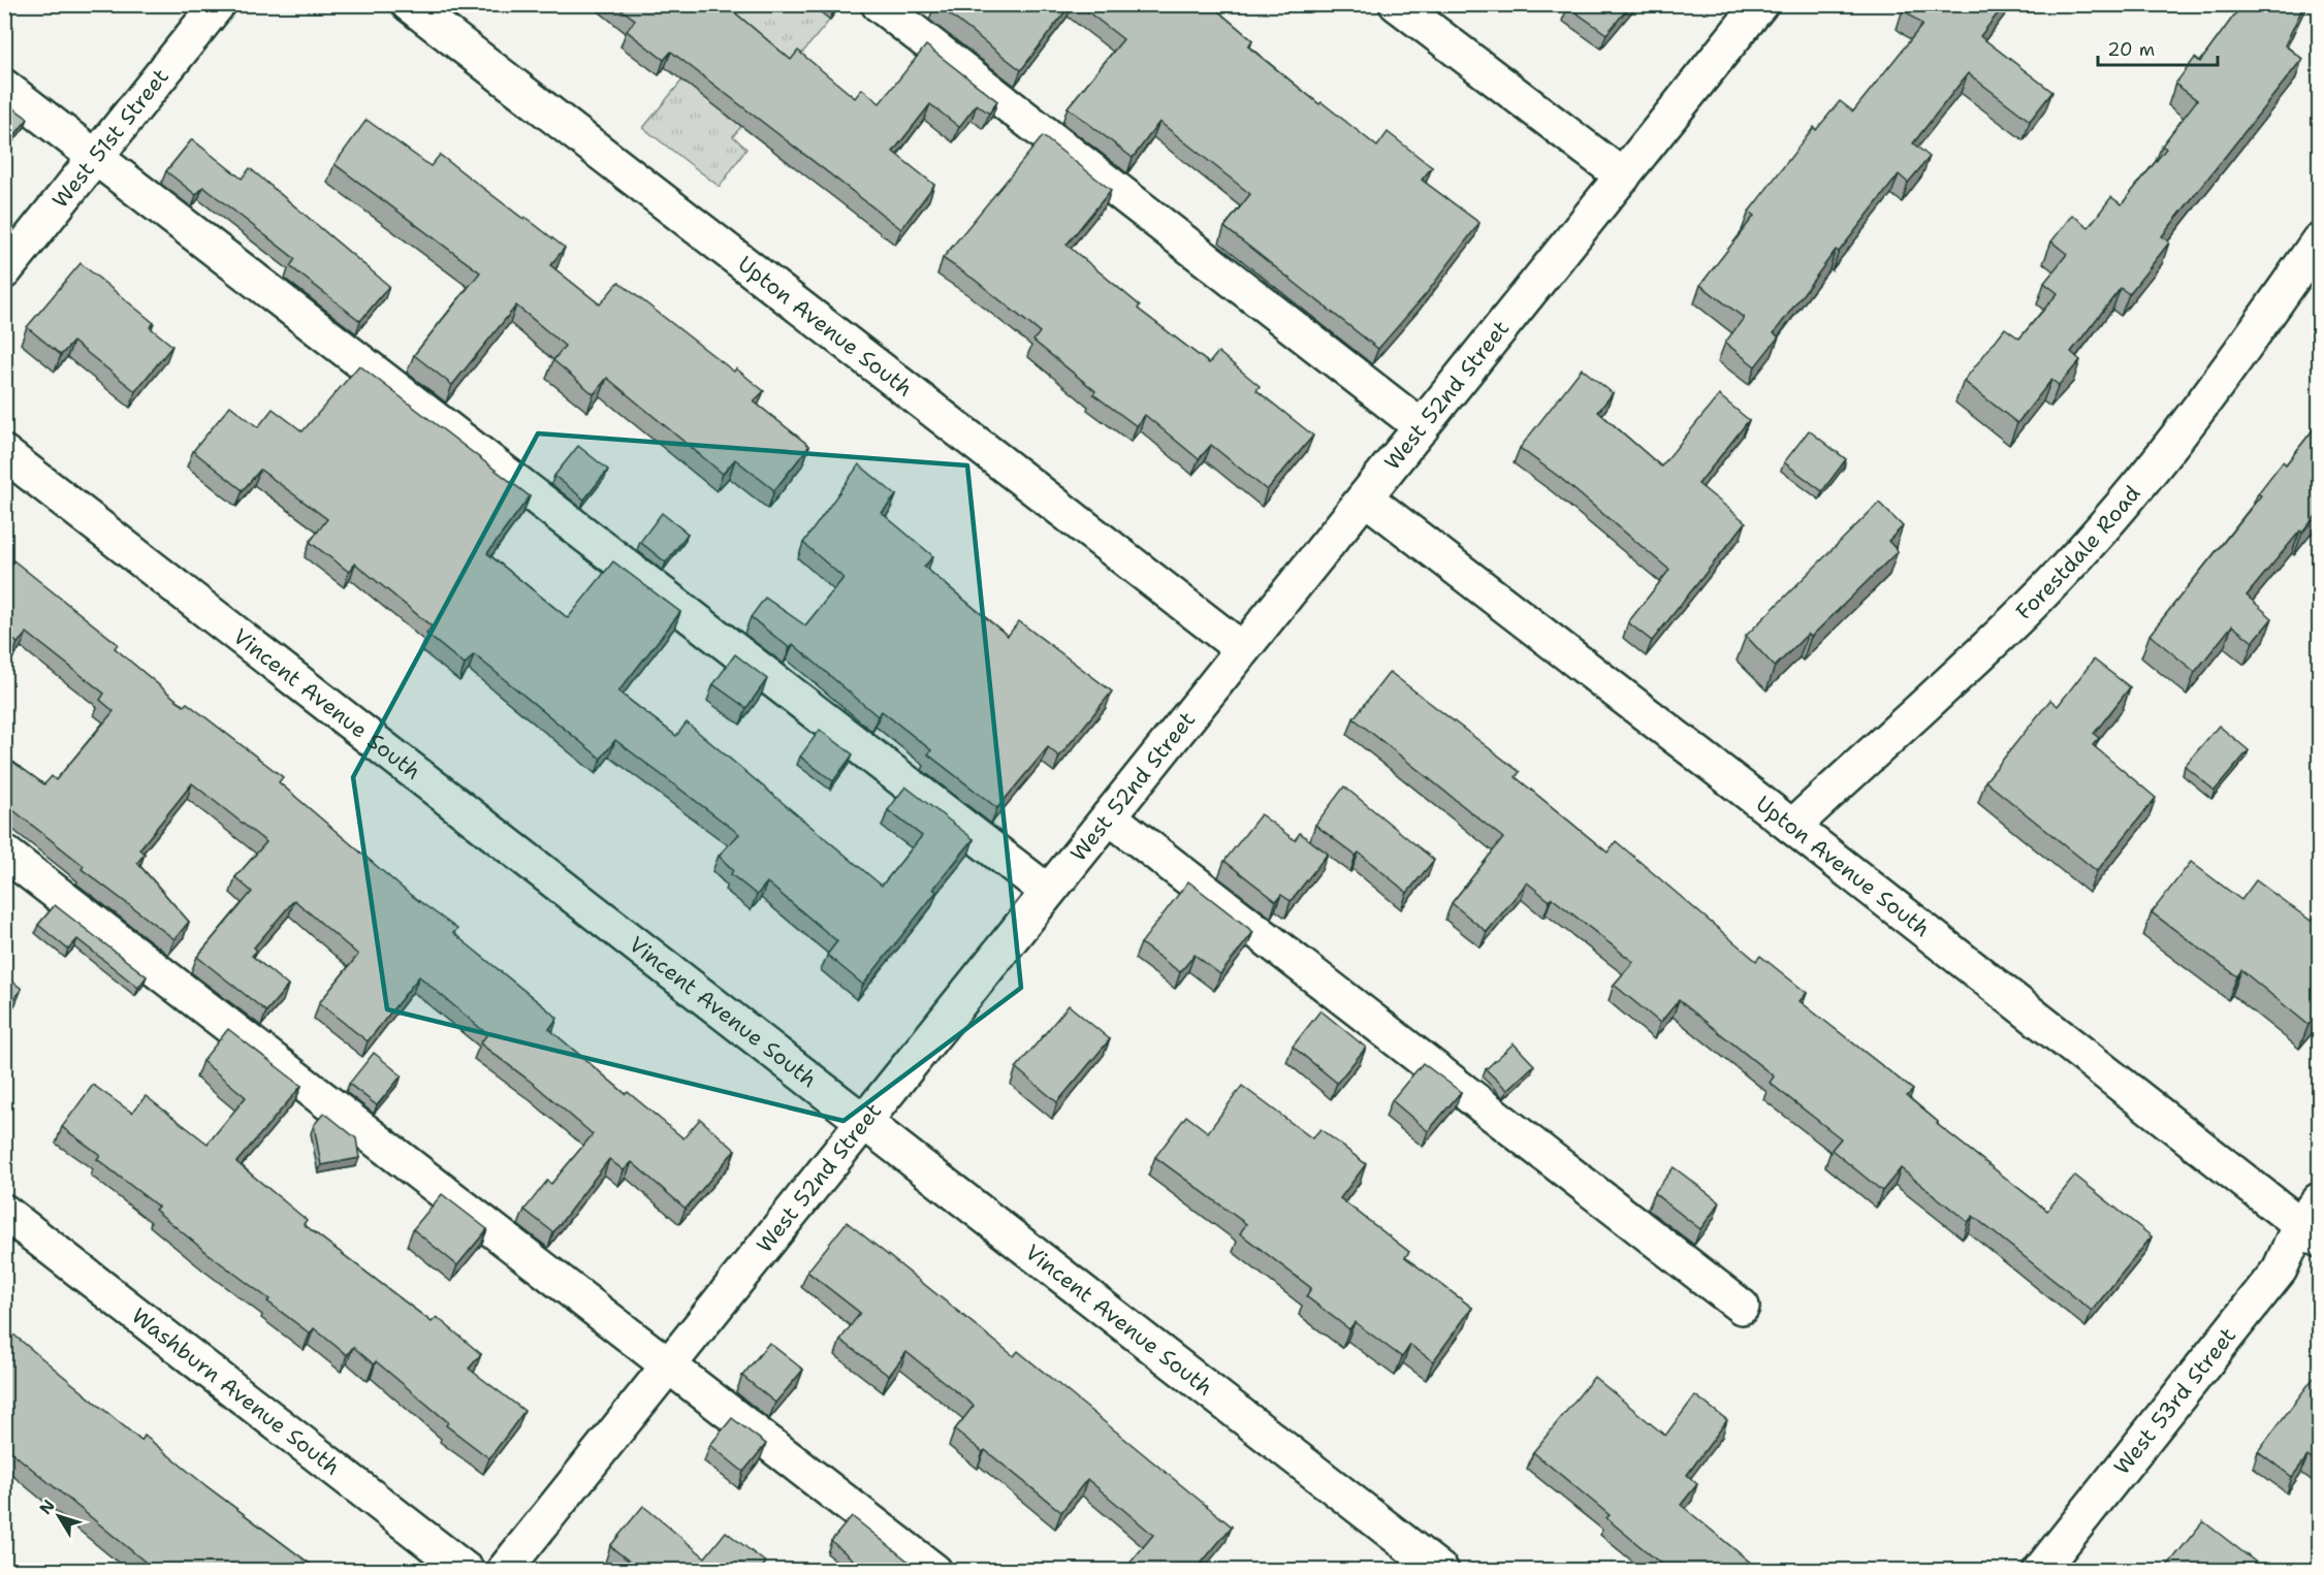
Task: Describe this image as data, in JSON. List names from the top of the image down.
{
  "streets": {
    "street": [
      "West 51st Street",
      "Upton Avenue South",
      "West 52nd Street",
      "Forestdale Road",
      "Vincent Avenue South",
      "Washburn Avenue South",
      "West 53rd Street"
    ]
  },
  "crossings": [
    ["Upton Avenue South", "West 52nd Street"],
    ["Upton Avenue South", "Forestdale Road"],
    ["Upton Avenue South", "West 53rd Street"],
    ["West 52nd Street", "Vincent Avenue South"]
  ],
  "scale_bar": "20 m",
  "north": "top left"
}
